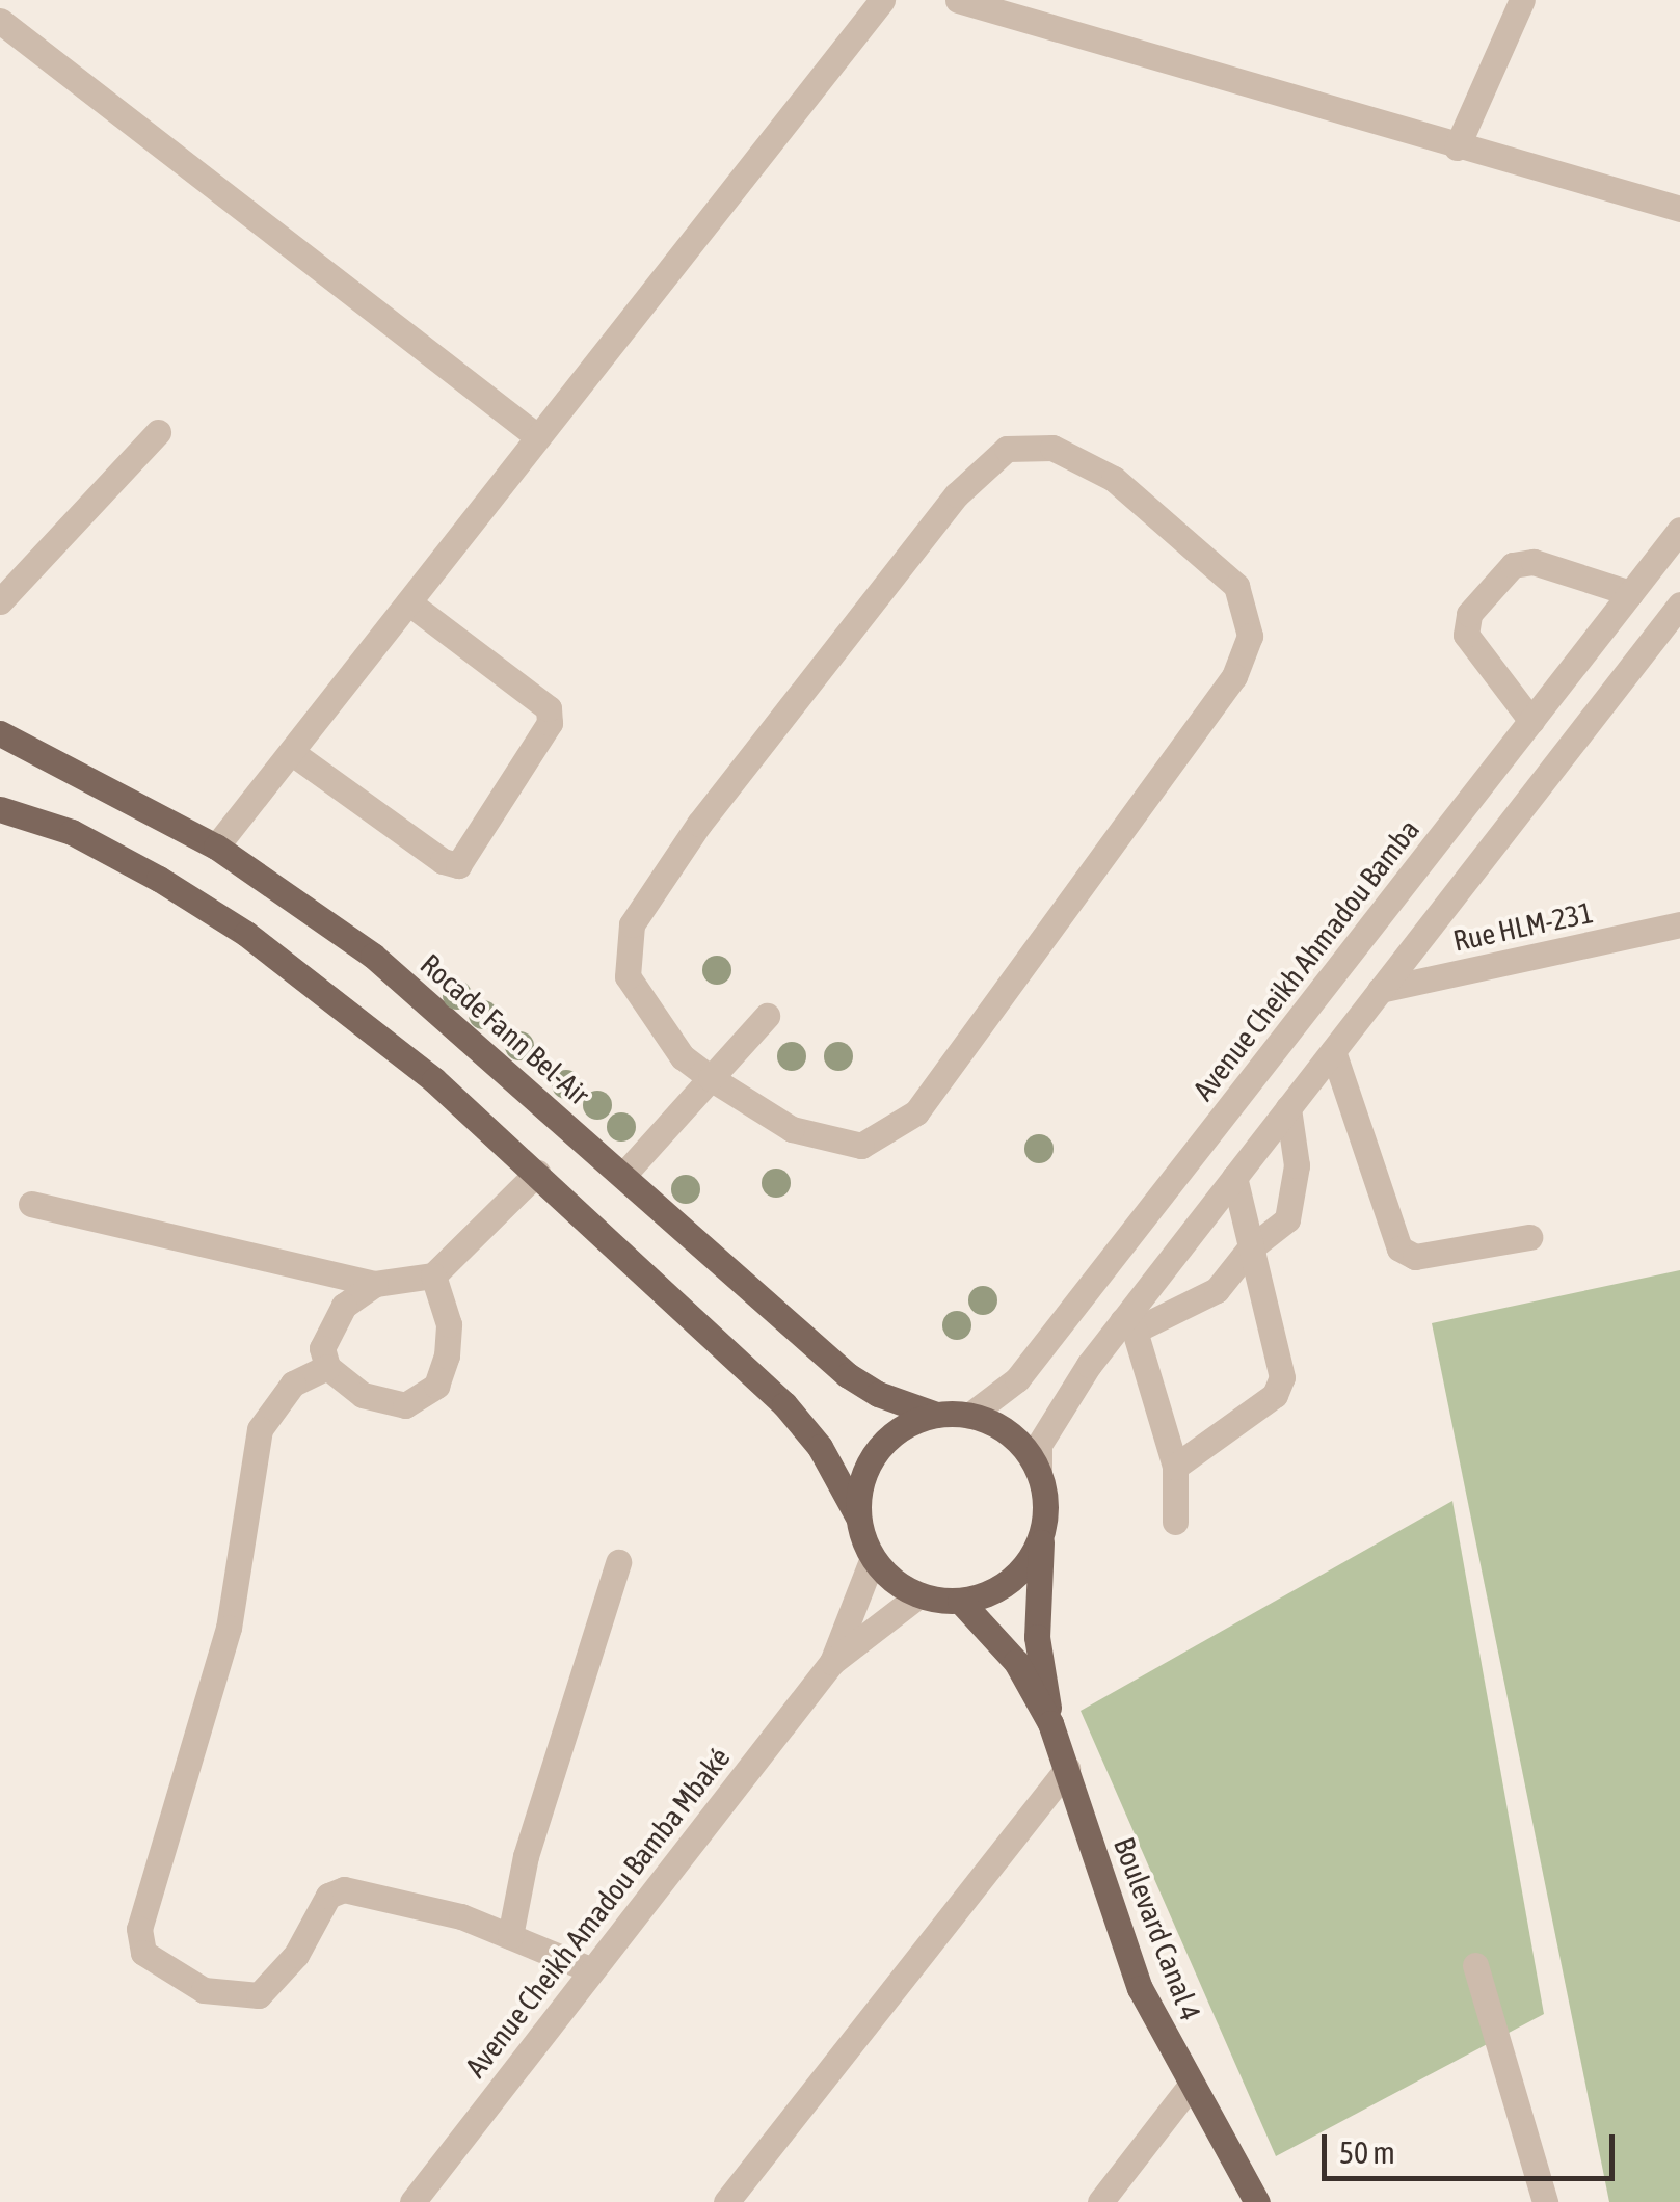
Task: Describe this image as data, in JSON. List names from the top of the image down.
{
  "streets": {
    "main road": ["Rocade Fann Bel-Air", "Boulevard Canal 4"],
    "street": ["Rue HLM-231", "Avenue Cheikh Ahmadou Bamba", "Avenue Cheikh Amadou Bamba Mbaké"]
  },
  "crossings": [
    ["Avenue Cheikh Ahmadou Bamba", "Rocade Fann Bel-Air"],
    ["Avenue Cheikh Ahmadou Bamba", "Avenue Cheikh Amadou Bamba Mbaké"],
    ["Rocade Fann Bel-Air", "Avenue Cheikh Amadou Bamba Mbaké"]
  ],
  "scale_bar": "50 m"
}
